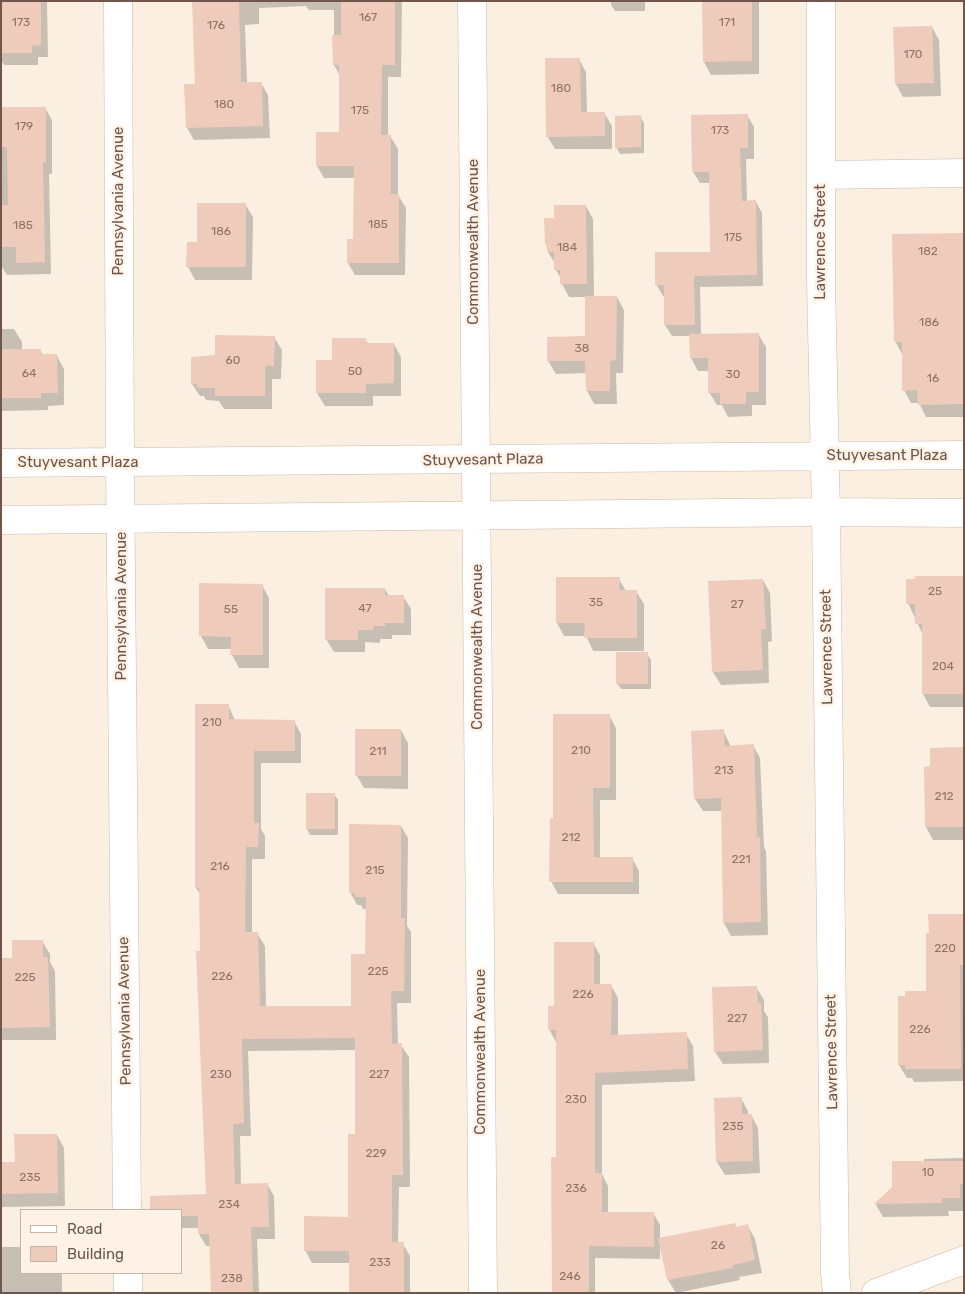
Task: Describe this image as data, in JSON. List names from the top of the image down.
{
  "streets": {
    "street": [
      "Pennsylvania Avenue",
      "Commonwealth Avenue",
      "Lawrence Street",
      "Stuyvesant Plaza"
    ]
  },
  "crossings": [
    ["Pennsylvania Avenue", "Stuyvesant Plaza"],
    ["Commonwealth Avenue", "Stuyvesant Plaza"],
    ["Lawrence Street", "Stuyvesant Plaza"]
  ],
  "house_numbers": [
    "167",
    "173",
    "171",
    "176",
    "170",
    "180",
    "180",
    "175",
    "179",
    "173",
    "185",
    "185",
    "186",
    "175",
    "184",
    "182",
    "186",
    "38",
    "60",
    "50",
    "64",
    "30",
    "16",
    "25",
    "35",
    "27",
    "47",
    "55",
    "204",
    "210",
    "210",
    "211",
    "213",
    "212",
    "212",
    "221",
    "216",
    "215",
    "220",
    "225",
    "226",
    "225",
    "226",
    "227",
    "226",
    "230",
    "227",
    "230",
    "235",
    "229",
    "10",
    "235",
    "236",
    "234",
    "26",
    "233",
    "246",
    "238"
  ],
  "legend": ["Road", "Building"]
}
